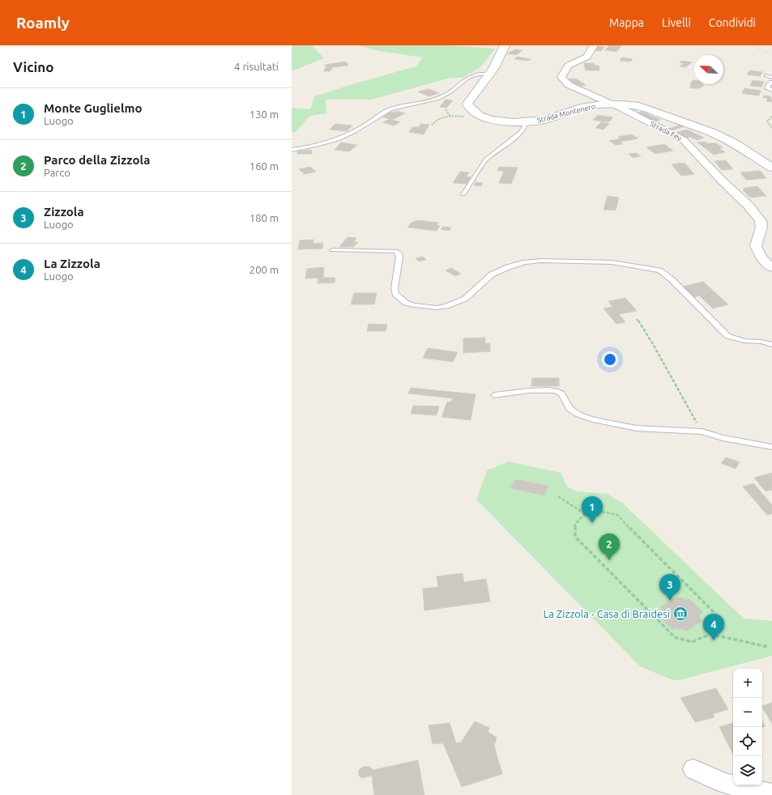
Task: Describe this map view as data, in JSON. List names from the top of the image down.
{
  "streets": {
    "main road": ["Strada Montenero"],
    "street": ["Strada Fey"]
  },
  "crossings": [
    ["Strada Montenero", "Strada Fey"]
  ],
  "places": {
    "museum": ["La Zizzola - Casa di Braidesi"]
  },
  "north": "top left",
  "page": {
    "header": "Roamly",
    "nav": ["Mappa", "Livelli", "Condividi"],
    "heading": ["Vicino", "4 risultati"],
    "list": [
      {
        "mark": "1",
        "name": "Monte Guglielmo",
        "note": "Luogo",
        "value": "130 m"
      },
      {
        "mark": "2",
        "name": "Parco della Zizzola",
        "note": "Parco",
        "value": "160 m"
      },
      {
        "mark": "3",
        "name": "Zizzola",
        "note": "Luogo",
        "value": "180 m"
      },
      {
        "mark": "4",
        "name": "La Zizzola",
        "note": "Luogo",
        "value": "200 m"
      }
    ],
    "pins": [
      "1",
      "2",
      "3",
      "4"
    ],
    "map_buttons": ["+", "−"]
  }
}
